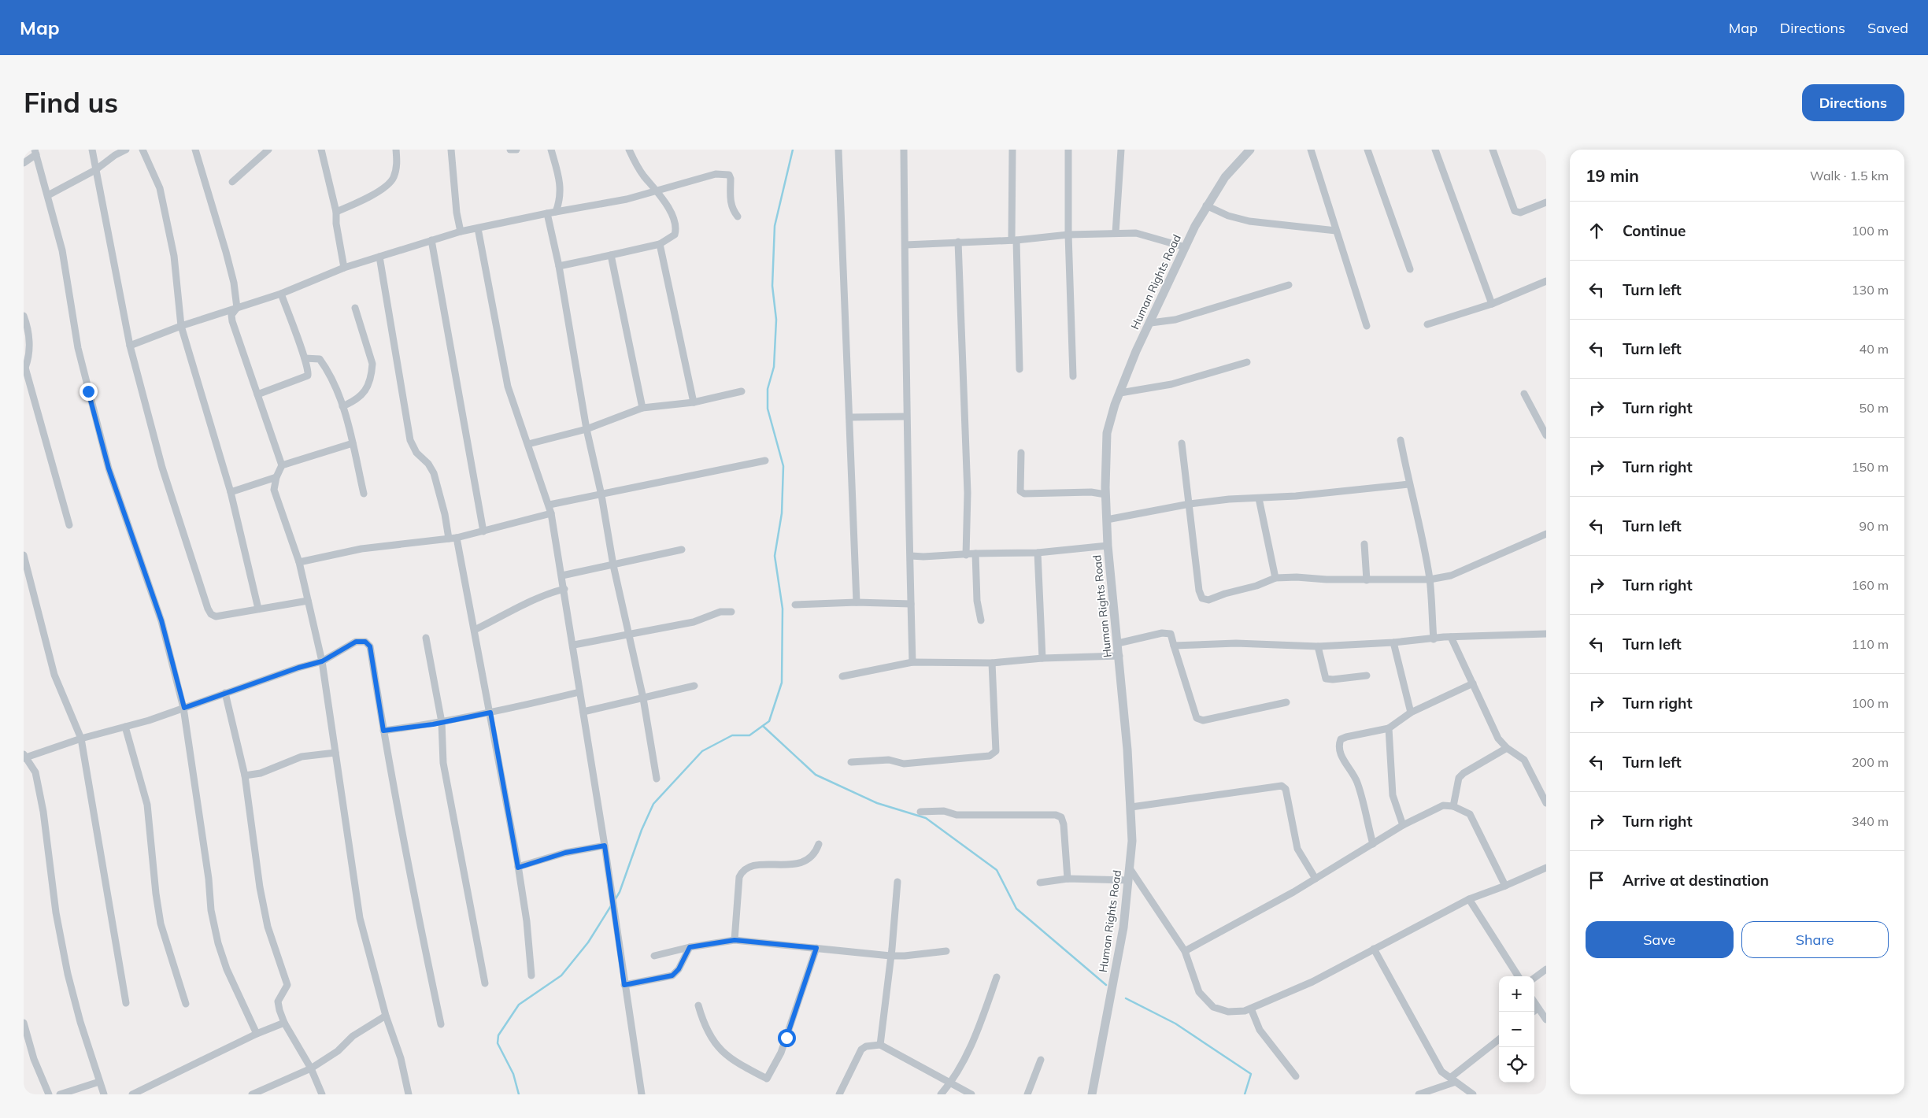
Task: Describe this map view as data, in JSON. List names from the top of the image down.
{
  "streets": {
    "street": ["Human Rights Road"]
  },
  "page": {
    "header": "Map",
    "nav": ["Map", "Directions", "Saved"],
    "buttons": [
      "Directions",
      ["Save", "Share"]
    ],
    "title": "Find us",
    "heading": ["19 min", "Walk · 1.5 km"],
    "list": [
      ["Continue", "100 m"],
      ["Turn left", "130 m"],
      ["Turn left", "40 m"],
      ["Turn right", "50 m"],
      ["Turn right", "150 m"],
      ["Turn left", "90 m"],
      ["Turn right", "160 m"],
      ["Turn left", "110 m"],
      ["Turn right", "100 m"],
      ["Turn left", "200 m"],
      ["Turn right", "340 m"],
      "Arrive at destination"
    ],
    "map_buttons": ["+", "−"]
  }
}
